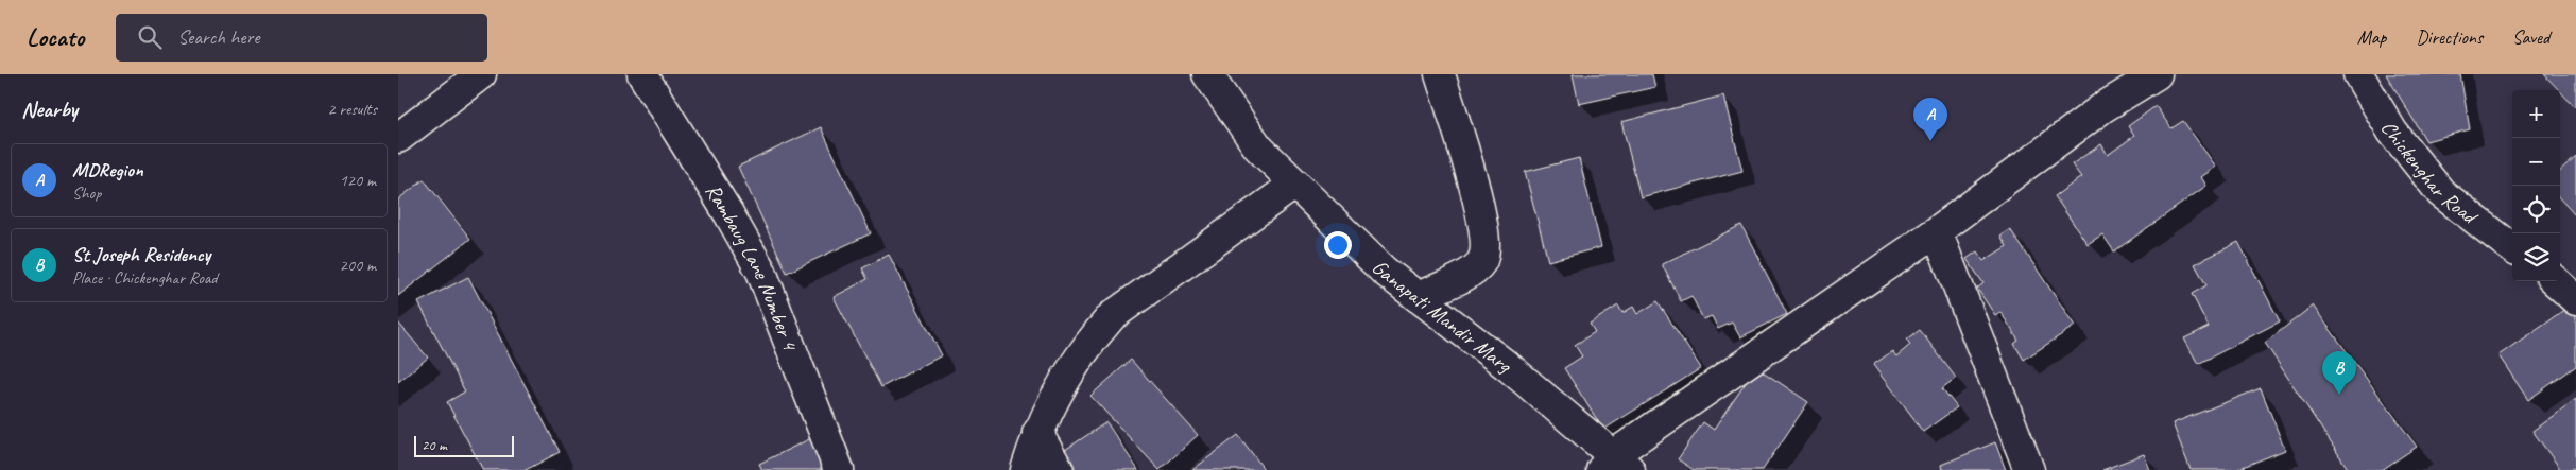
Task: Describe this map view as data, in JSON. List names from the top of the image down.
{
  "streets": {
    "street": ["Chickenghar Road", "Rambaug Lane Number 4", "Ganapati Mandir Marg"]
  },
  "scale_bar": "20 m",
  "page": {
    "header": "Locato",
    "search": "Search here",
    "nav": ["Map", "Directions", "Saved"],
    "heading": ["Nearby", "2 results"],
    "map_buttons": ["+", "−"],
    "pins": ["A", "B"],
    "list": [
      {
        "mark": "A",
        "name": "MDRegion",
        "note": "Shop",
        "value": "120 m"
      },
      {
        "mark": "B",
        "name": "St Joseph Residency",
        "note": "Place · Chickenghar Road",
        "value": "200 m"
      }
    ],
    "scale": "20 m"
  }
}
